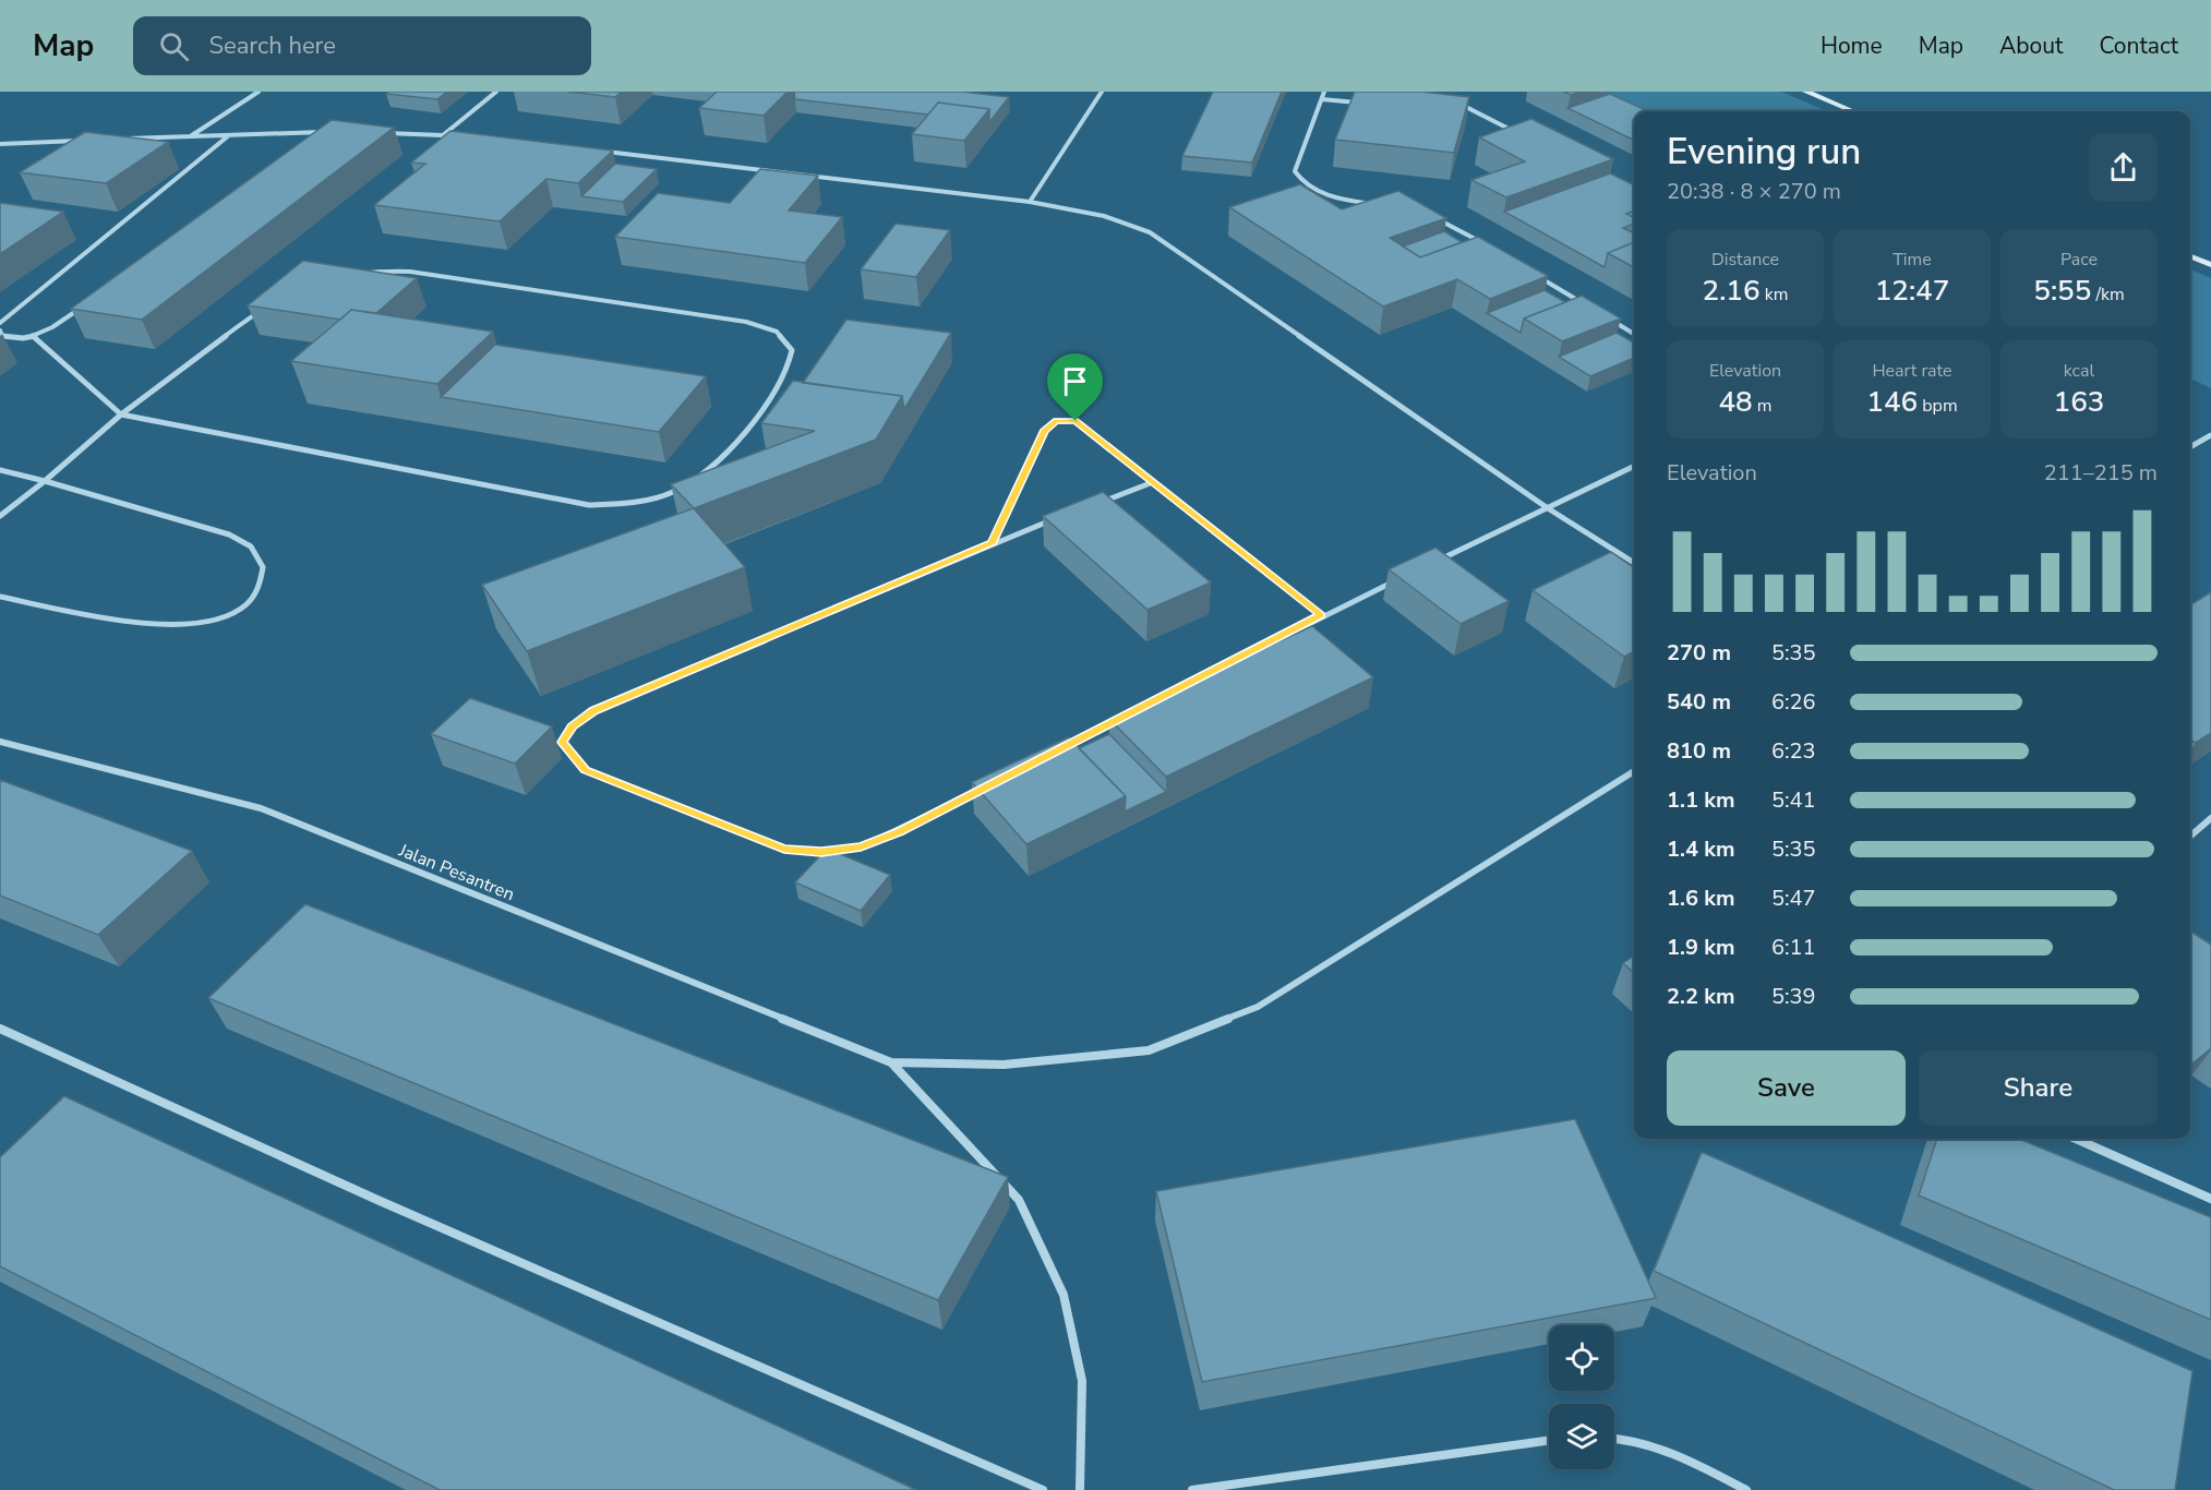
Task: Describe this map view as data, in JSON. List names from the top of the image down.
{
  "streets": {
    "street": ["Jalan Pesantren"]
  },
  "page": {
    "header": "Map",
    "search": "Search here",
    "nav": [
      "Home",
      "Map",
      "About",
      "Contact"
    ],
    "heading": ["Evening run", "20:38 · 8 × 270 m"],
    "stats": [
      ["Distance", "2.16 km"],
      ["Time", "12:47"],
      ["Pace", "5:55 /km"],
      ["Elevation", "48 m"],
      ["Heart rate", "146 bpm"],
      ["kcal", "163"]
    ],
    "chart": ["Elevation", "211–215 m"],
    "list": [
      {
        "name": "270 m",
        "note": "5:35"
      },
      {
        "name": "540 m",
        "note": "6:26"
      },
      {
        "name": "810 m",
        "note": "6:23"
      },
      {
        "name": "1.1 km",
        "note": "5:41"
      },
      {
        "name": "1.4 km",
        "note": "5:35"
      },
      {
        "name": "1.6 km",
        "note": "5:47"
      },
      {
        "name": "1.9 km",
        "note": "6:11"
      },
      {
        "name": "2.2 km",
        "note": "5:39"
      }
    ],
    "buttons": ["Save", "Share"]
  }
}
